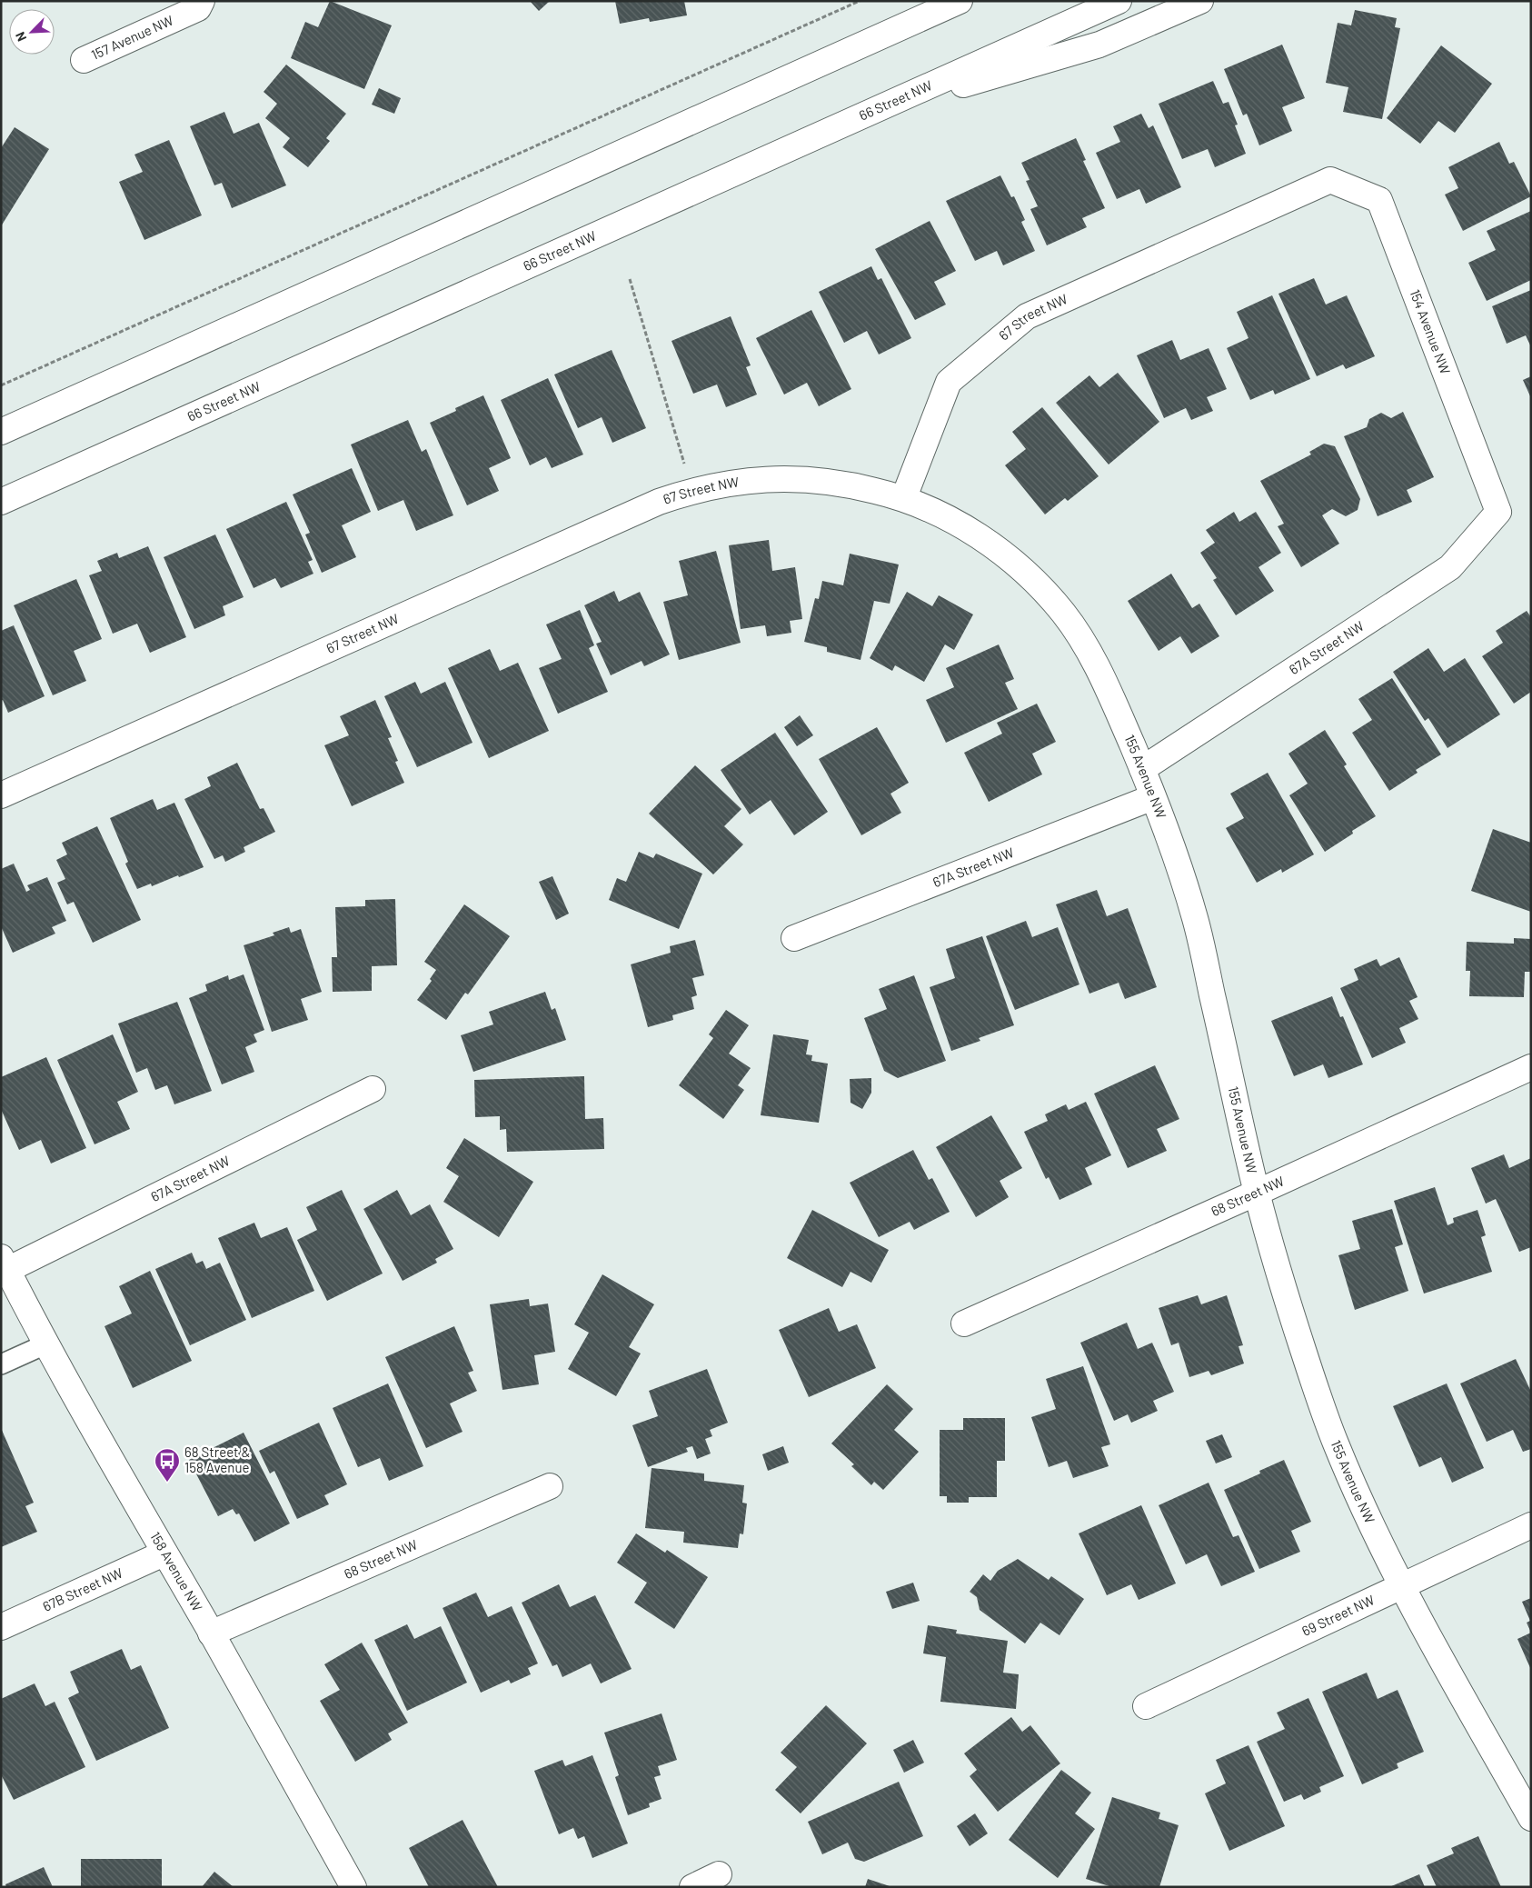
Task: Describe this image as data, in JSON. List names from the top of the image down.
{
  "streets": {
    "street": [
      "157 Avenue NW",
      "66 Street NW",
      "67 Street NW",
      "154 Avenue NW",
      "67A Street NW",
      "155 Avenue NW",
      "68 Street NW",
      "158 Avenue NW",
      "67B Street NW",
      "69 Street NW"
    ]
  },
  "crossings": [
    ["67 Street NW", "154 Avenue NW"],
    ["67 Street NW", "155 Avenue NW"],
    ["154 Avenue NW", "67A Street NW"],
    ["67A Street NW", "155 Avenue NW"],
    ["67A Street NW", "158 Avenue NW"],
    ["155 Avenue NW", "68 Street NW"],
    ["155 Avenue NW", "69 Street NW"],
    ["68 Street NW", "158 Avenue NW"],
    ["158 Avenue NW", "67B Street NW"]
  ],
  "places": {
    "bus stop": ["68 Street & 158 Avenue"]
  },
  "north": "bottom left"
}
